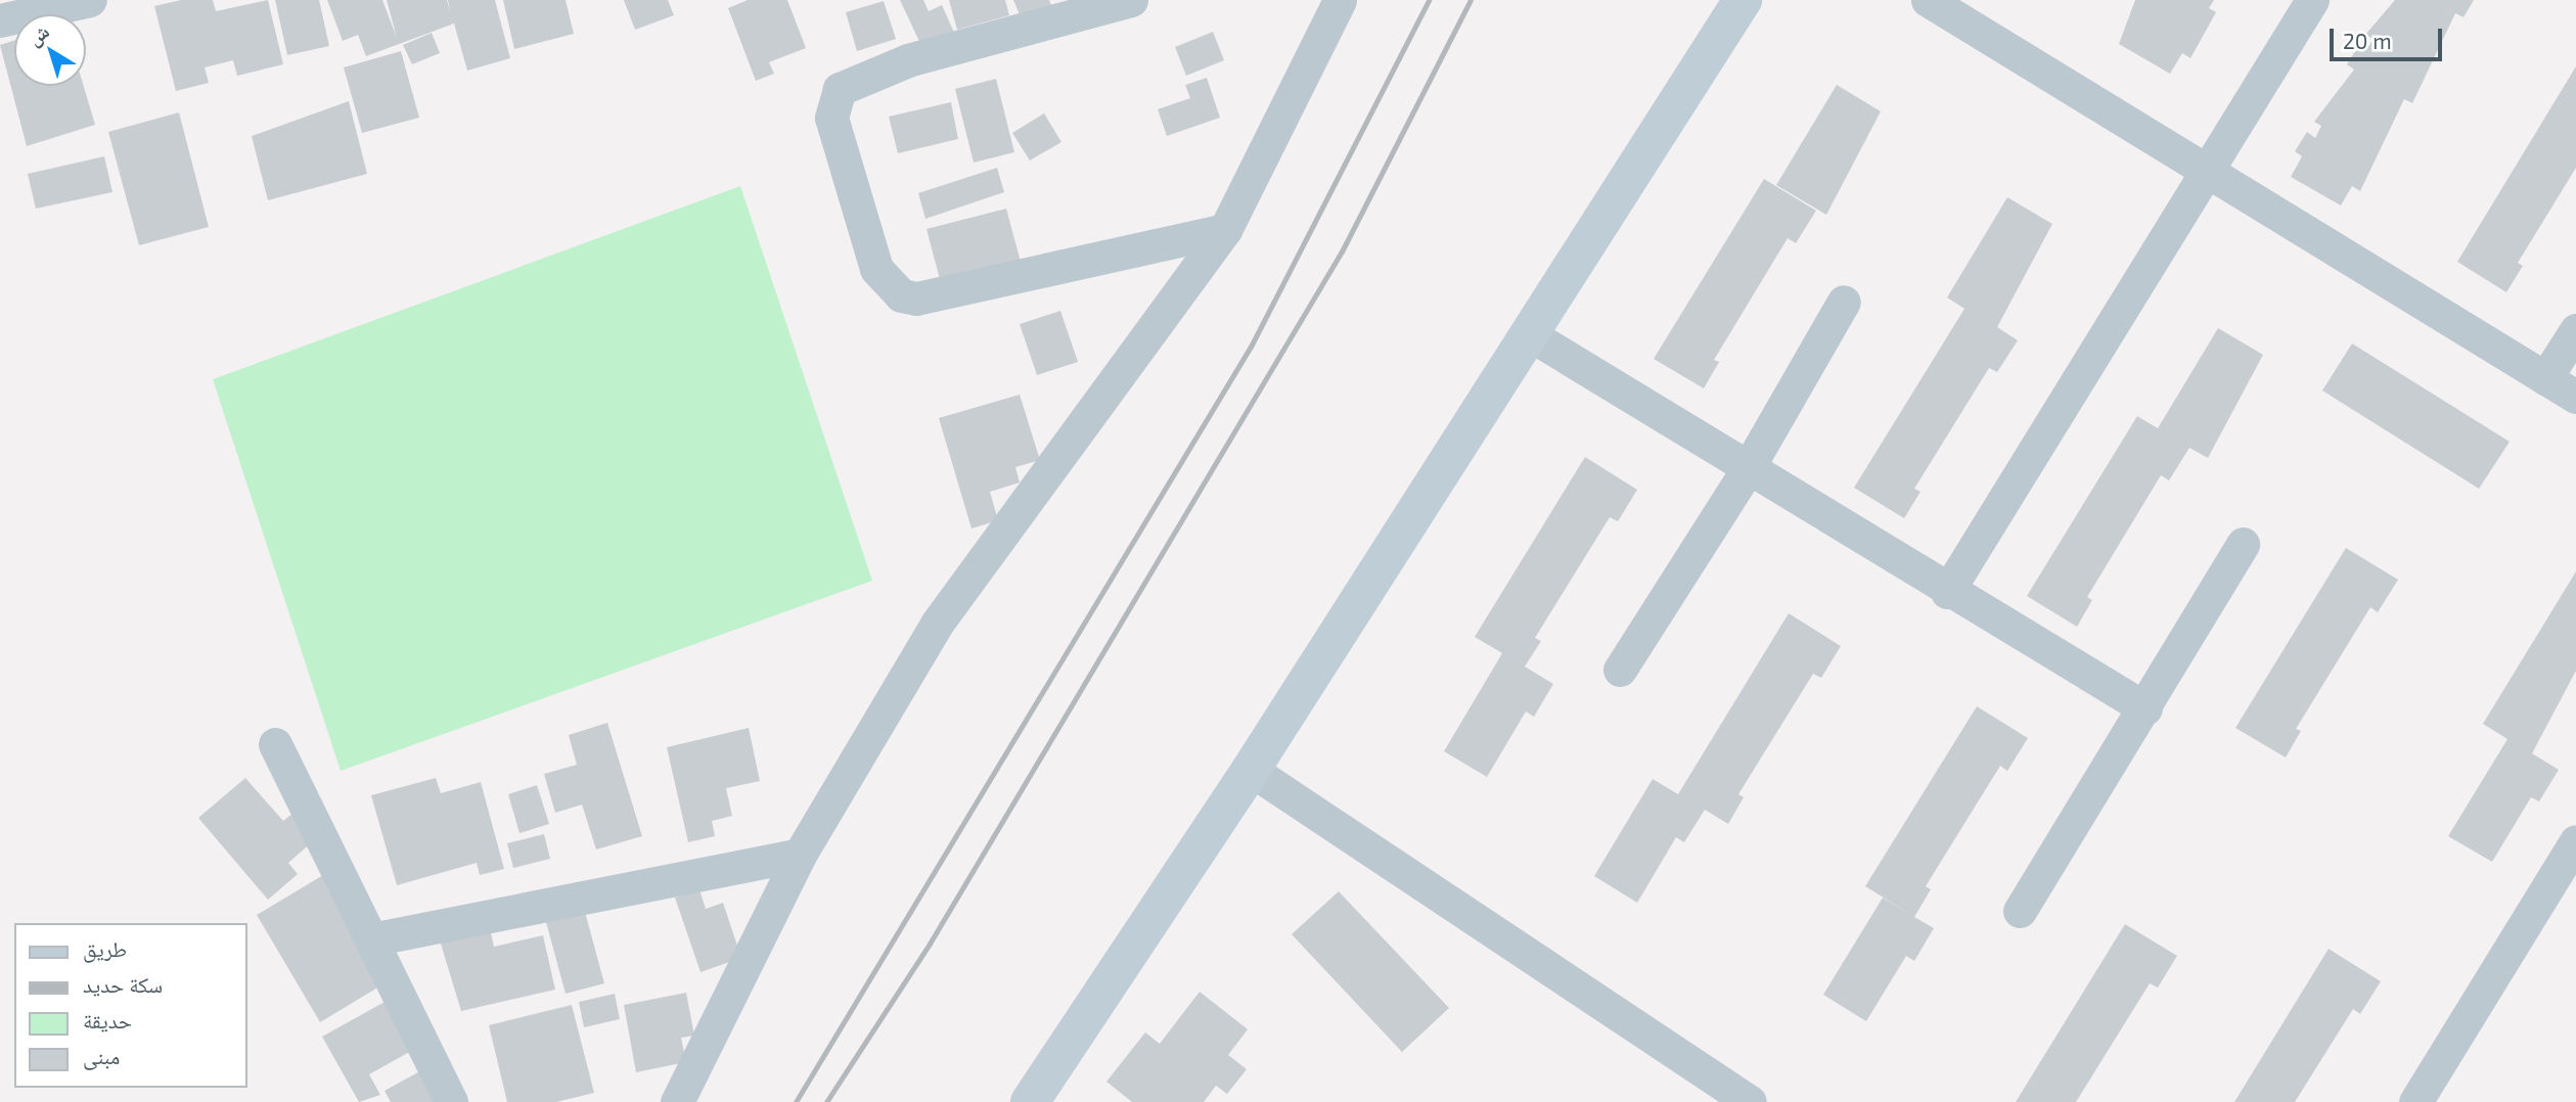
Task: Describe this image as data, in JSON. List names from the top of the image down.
{
  "legend": [
    "طريق",
    "سكة حديد",
    "حديقة",
    "مبنى"
  ],
  "scale_bar": "20 m",
  "north": "top left"
}
